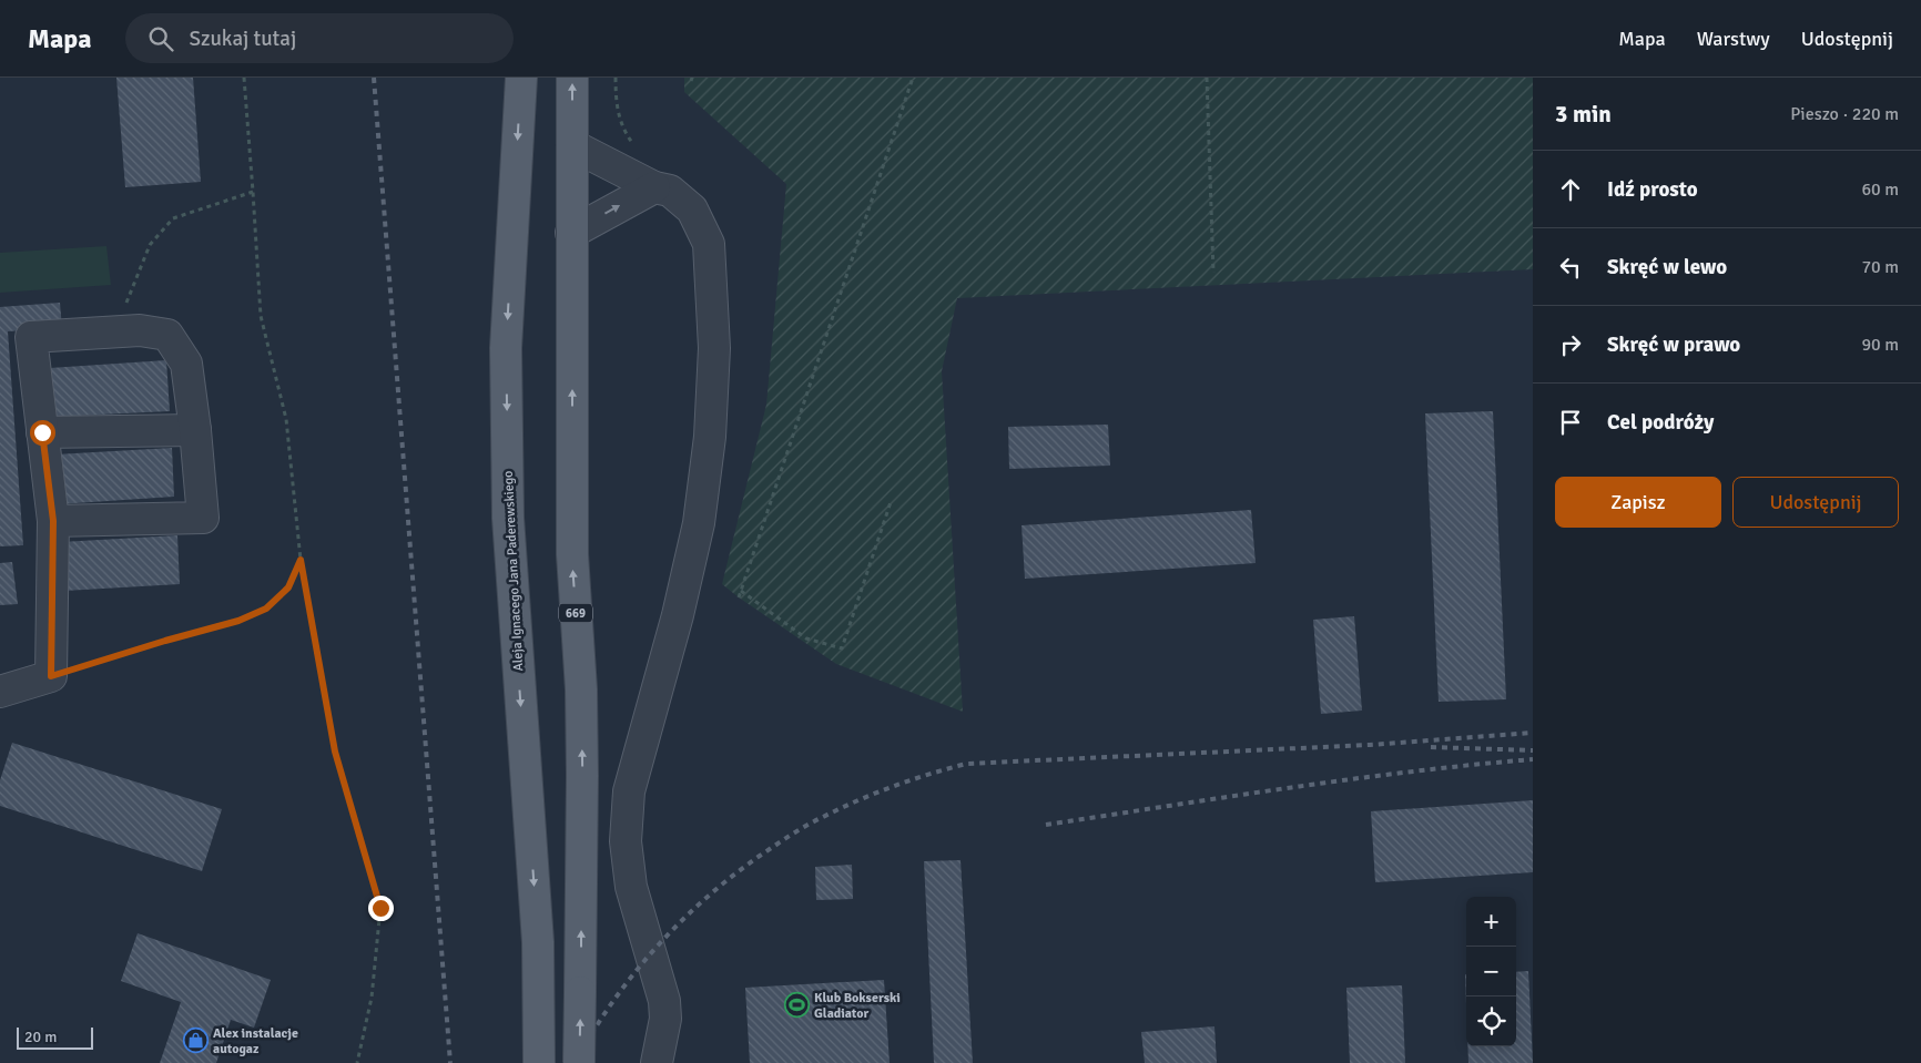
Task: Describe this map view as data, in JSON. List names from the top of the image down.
{
  "streets": {
    "main road": ["Aleja Ignacego Jana Paderewskiego", "669"]
  },
  "places": {
    "sports": ["Klub Bokserski Gladiator"],
    "shop": ["Alex instalacje autogaz"]
  },
  "scale_bar": "20 m",
  "page": {
    "header": "Mapa",
    "search": "Szukaj tutaj",
    "nav": ["Mapa", "Warstwy", "Udostępnij"],
    "heading": ["3 min", "Pieszo · 220 m"],
    "list": [
      ["Idź prosto", "60 m"],
      ["Skręć w lewo", "70 m"],
      ["Skręć w prawo", "90 m"],
      "Cel podróży"
    ],
    "buttons": ["Zapisz", "Udostępnij"],
    "map_buttons": ["+", "−"],
    "scale": "20 m"
  }
}
